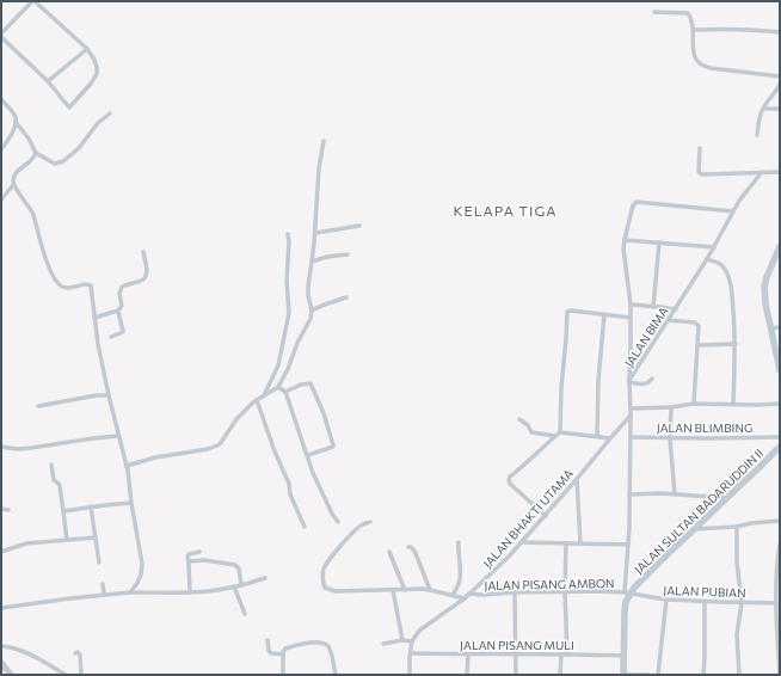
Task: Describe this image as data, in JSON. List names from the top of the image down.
{
  "streets": {
    "street": [
      "JALAN BIMA",
      "JALAN BLIMBING",
      "JALAN SULTAN BADARUDDIN II",
      "JALAN BHAKTI UTAMA",
      "JALAN PISANG AMBON",
      "JALAN PUBIAN",
      "JALAN PISANG MULI"
    ]
  },
  "crossings": [
    ["JALAN BIMA", "JALAN BLIMBING"],
    ["JALAN BIMA", "JALAN SULTAN BADARUDDIN II"],
    ["JALAN BIMA", "JALAN BHAKTI UTAMA"],
    ["JALAN BIMA", "JALAN PISANG AMBON"],
    ["JALAN BIMA", "JALAN PUBIAN"],
    ["JALAN SULTAN BADARUDDIN II", "JALAN PISANG AMBON"],
    ["JALAN SULTAN BADARUDDIN II", "JALAN PUBIAN"],
    ["JALAN SULTAN BADARUDDIN II", "JALAN PISANG MULI"],
    ["JALAN BHAKTI UTAMA", "JALAN PISANG AMBON"],
    ["JALAN PISANG AMBON", "JALAN PUBIAN"]
  ],
  "districts": ["KELAPA TIGA"]
}
